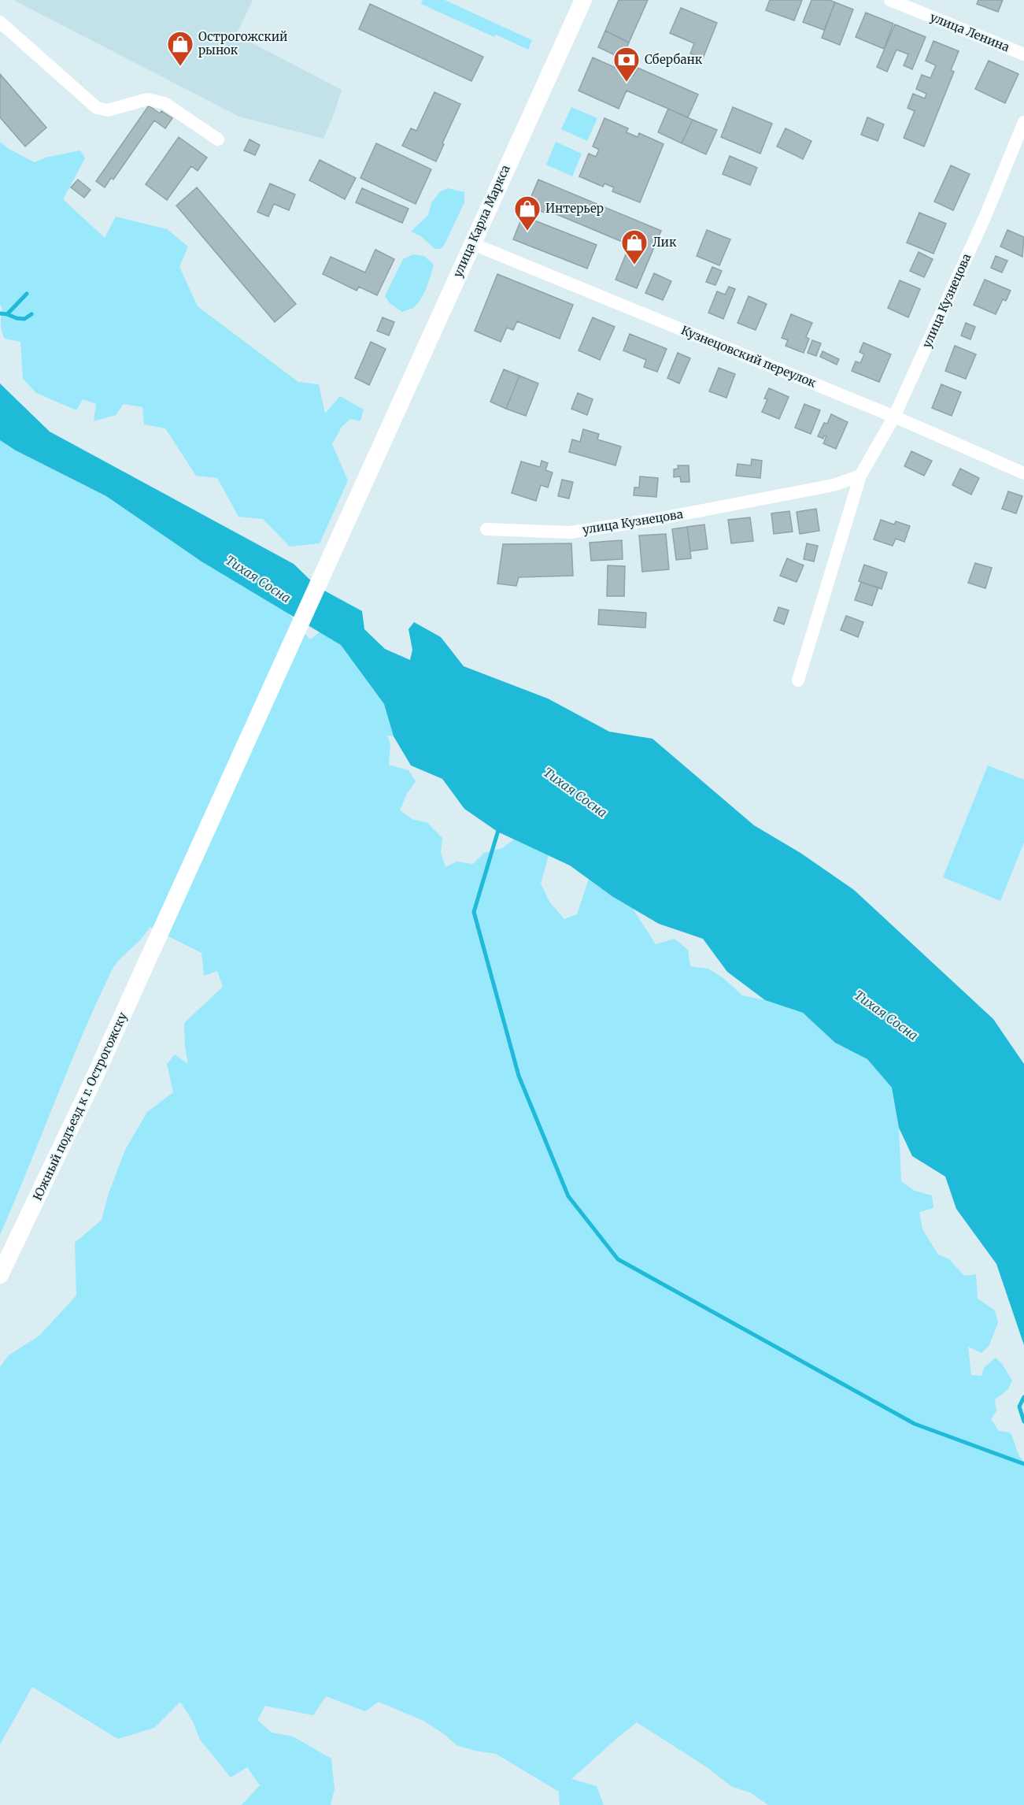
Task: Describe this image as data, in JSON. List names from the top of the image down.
{
  "streets": {
    "main road": ["улица Карла Маркса", "Южный подъезд к г. Острогожску"],
    "street": ["улица Ленина", "улица Кузнецова", "Кузнецовский переулок"]
  },
  "crossings": [
    ["улица Карла Маркса", "Кузнецовский переулок"],
    ["улица Карла Маркса", "Южный подъезд к г. Острогожску"],
    ["улица Кузнецова", "Кузнецовский переулок"]
  ],
  "water": ["Тихая Сосна"],
  "places": {
    "shop": ["Острогожский рынок", "Интерьер", "Лик"],
    "bank": ["Сбербанк"]
  }
}
